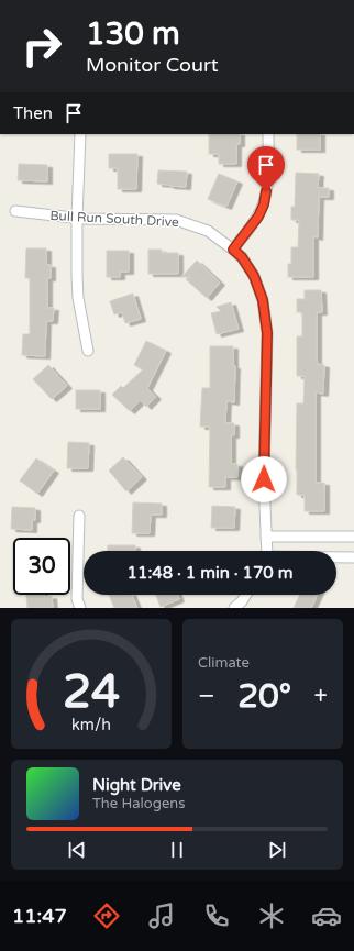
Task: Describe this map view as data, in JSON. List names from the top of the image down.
{
  "streets": {
    "street": ["Bull Run South Drive"]
  },
  "page": {
    "turn": ["130 m", "Monitor Court"],
    "then": "Then",
    "limit": "30",
    "trip": "11:48 · 1 min · 170 m",
    "tile": "Climate",
    "heat": ["−", "20°", "+"],
    "song": ["Night Drive", "The Halogens"],
    "tabs": "11:47",
    "gauge": ["24", "km/h"]
  }
}
